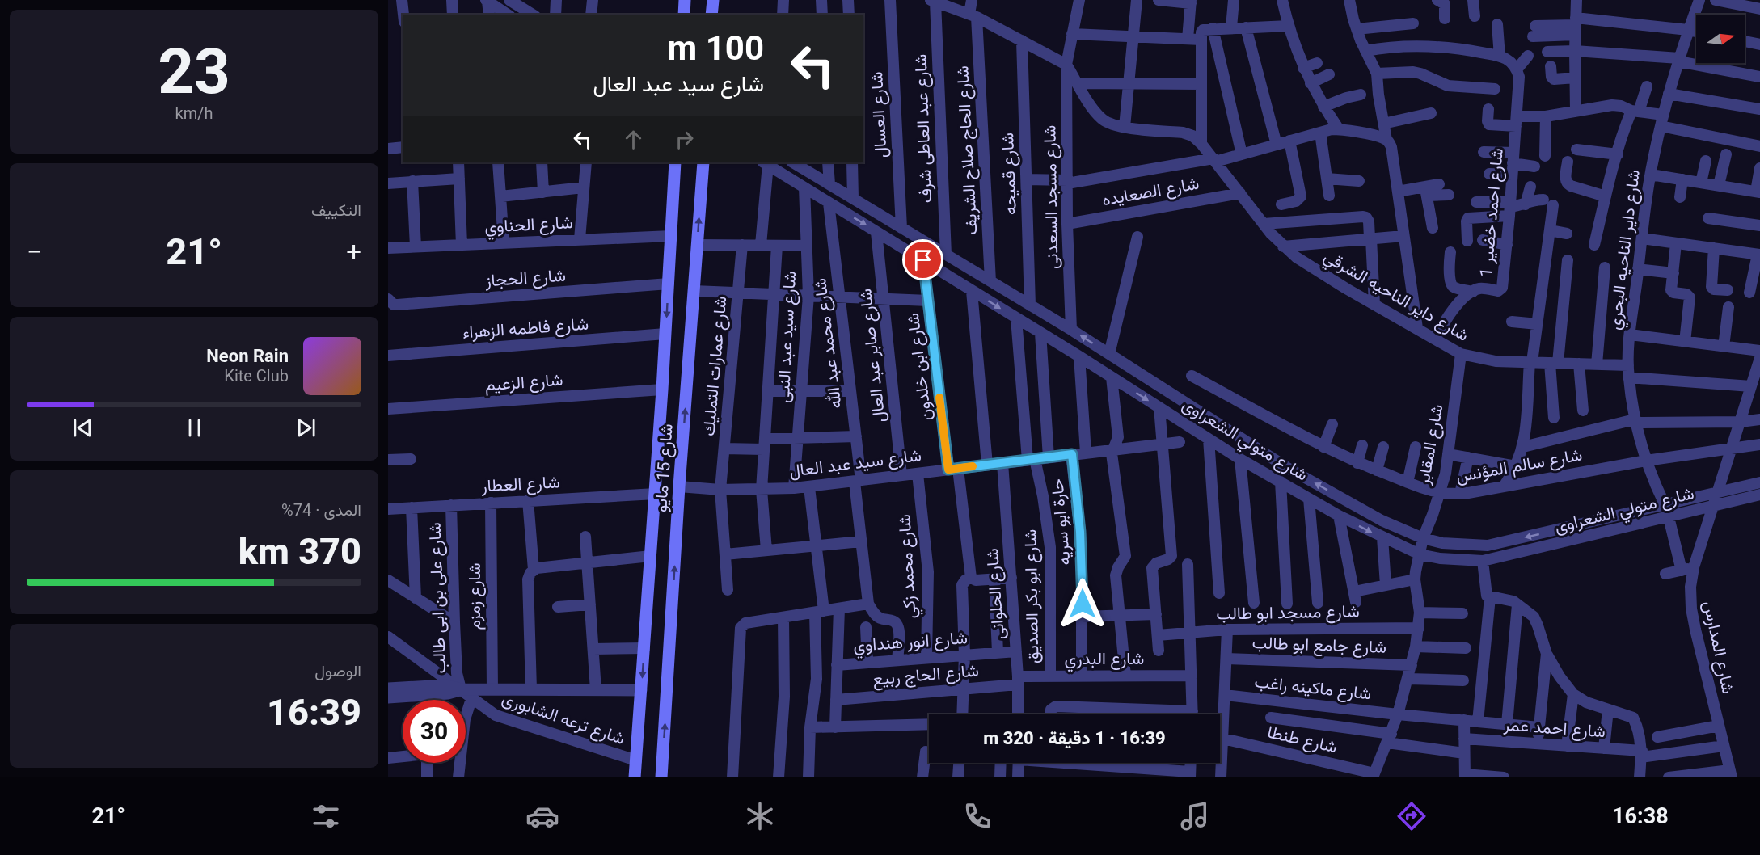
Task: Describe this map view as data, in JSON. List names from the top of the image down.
{
  "streets": {
    "main road": ["شارع 15 مايو"],
    "street": [
      "شارع العسال",
      "شارع عبد العاطى شرف",
      "شارع الحاج صلاح الشريف",
      "شارع قميحه",
      "شارع الصعايده",
      "شارع مسجد السعدنى",
      "شارع احمد خضير 1",
      "شارع الحناوي",
      "شارع داير الناحيه البحري",
      "شارع الحجاز",
      "شارع داير الناحيه الشرقي",
      "شارع فاطمه الزهراء",
      "شارع سيد عبد النبى",
      "شارع محمد عبد الله",
      "شارع صابر عبد العال",
      "شارع عمارات التمليك",
      "شارع ابن خلدون",
      "شارع الزعيم",
      "شارع متولي الشعراوى",
      "شارع المقابر",
      "شارع سيد عبد العال",
      "شارع سالم المؤنس",
      "شارع العطار",
      "حارة ابو سريه",
      "شارع محمد زكي",
      "شارع الحلوانى",
      "شارع زمزم",
      "شارع ابو بكر الصديق",
      "شارع على بن ابى طالب",
      "شارع مسجد ابو طالب",
      "شارع انور هنداوي",
      "شارع جامع ابو طالب",
      "شارع المدارس",
      "شارع البدري",
      "شارع الحاج ربيع",
      "شارع ماكينه راغب",
      "شارع ترعه الشابورى",
      "شارع احمد عمر",
      "شارع طنطا"
    ]
  },
  "crossings": [
    ["شارع العسال", "شارع متولي الشعراوى"],
    ["شارع عبد العاطى شرف", "شارع متولي الشعراوى"],
    ["شارع الحاج صلاح الشريف", "شارع متولي الشعراوى"],
    ["شارع قميحه", "شارع متولي الشعراوى"],
    ["شارع الصعايده", "شارع مسجد السعدنى"],
    ["شارع الصعايده", "شارع داير الناحيه الشرقي"],
    ["شارع مسجد السعدنى", "شارع متولي الشعراوى"],
    ["شارع احمد خضير 1", "شارع داير الناحيه الشرقي"],
    ["شارع الحناوي", "شارع 15 مايو"],
    ["شارع داير الناحيه البحري", "شارع داير الناحيه الشرقي"],
    ["شارع داير الناحيه البحري", "شارع متولي الشعراوى"],
    ["شارع داير الناحيه البحري", "شارع سالم المؤنس"],
    ["شارع الحجاز", "شارع 15 مايو"],
    ["شارع داير الناحيه الشرقي", "شارع المقابر"],
    ["شارع فاطمه الزهراء", "شارع 15 مايو"],
    ["شارع سيد عبد النبى", "شارع متولي الشعراوى"],
    ["شارع سيد عبد النبى", "شارع سيد عبد العال"],
    ["شارع محمد عبد الله", "شارع متولي الشعراوى"],
    ["شارع محمد عبد الله", "شارع سيد عبد العال"],
    ["شارع صابر عبد العال", "شارع متولي الشعراوى"],
    ["شارع صابر عبد العال", "شارع سيد عبد العال"],
    ["شارع عمارات التمليك", "شارع سيد عبد العال"],
    ["شارع ابن خلدون", "شارع متولي الشعراوى"],
    ["شارع ابن خلدون", "شارع سيد عبد العال"],
    ["شارع الزعيم", "شارع 15 مايو"],
    ["شارع متولي الشعراوى", "شارع المقابر"],
    ["شارع متولي الشعراوى", "شارع ابو بكر الصديق"],
    ["شارع متولي الشعراوى", "شارع المدارس"],
    ["شارع المقابر", "شارع سالم المؤنس"],
    ["شارع المقابر", "شارع مسجد ابو طالب"],
    ["شارع المقابر", "شارع جامع ابو طالب"],
    ["شارع المقابر", "شارع ماكينه راغب"],
    ["شارع المقابر", "شارع طنطا"],
    ["شارع سيد عبد العال", "شارع 15 مايو"],
    ["شارع سيد عبد العال", "حارة ابو سريه"],
    ["شارع سيد عبد العال", "شارع محمد زكي"],
    ["شارع سيد عبد العال", "شارع الحلوانى"],
    ["شارع سيد عبد العال", "شارع ابو بكر الصديق"],
    ["شارع سالم المؤنس", "شارع المدارس"],
    ["شارع 15 مايو", "شارع العطار"],
    ["شارع 15 مايو", "شارع ترعه الشابورى"],
    ["شارع العطار", "شارع زمزم"],
    ["شارع العطار", "شارع على بن ابى طالب"],
    ["حارة ابو سريه", "شارع البدري"],
    ["شارع محمد زكي", "شارع انور هنداوي"],
    ["شارع الحلوانى", "شارع انور هنداوي"],
    ["شارع الحلوانى", "شارع البدري"],
    ["شارع الحلوانى", "شارع الحاج ربيع"],
    ["شارع ابو بكر الصديق", "شارع البدري"],
    ["شارع على بن ابى طالب", "شارع ترعه الشابورى"],
    ["شارع المدارس", "شارع احمد عمر"],
    ["شارع البدري", "شارع الحاج ربيع"]
  ],
  "north": "right",
  "page": {
    "tile": [
      ["23", "km/h"],
      "التكييف",
      ["المدى · 74%", "370 km"],
      ["الوصول", "16:39"]
    ],
    "turn": ["100 m", "شارع سيد عبد العال"],
    "heat": ["−", "21°", "+"],
    "song": ["Neon Rain", "Kite Club"],
    "limit": "30",
    "trip": "16:39 · 1 دقيقة · 320 m",
    "tabs": ["16:38", "21°"]
  }
}
